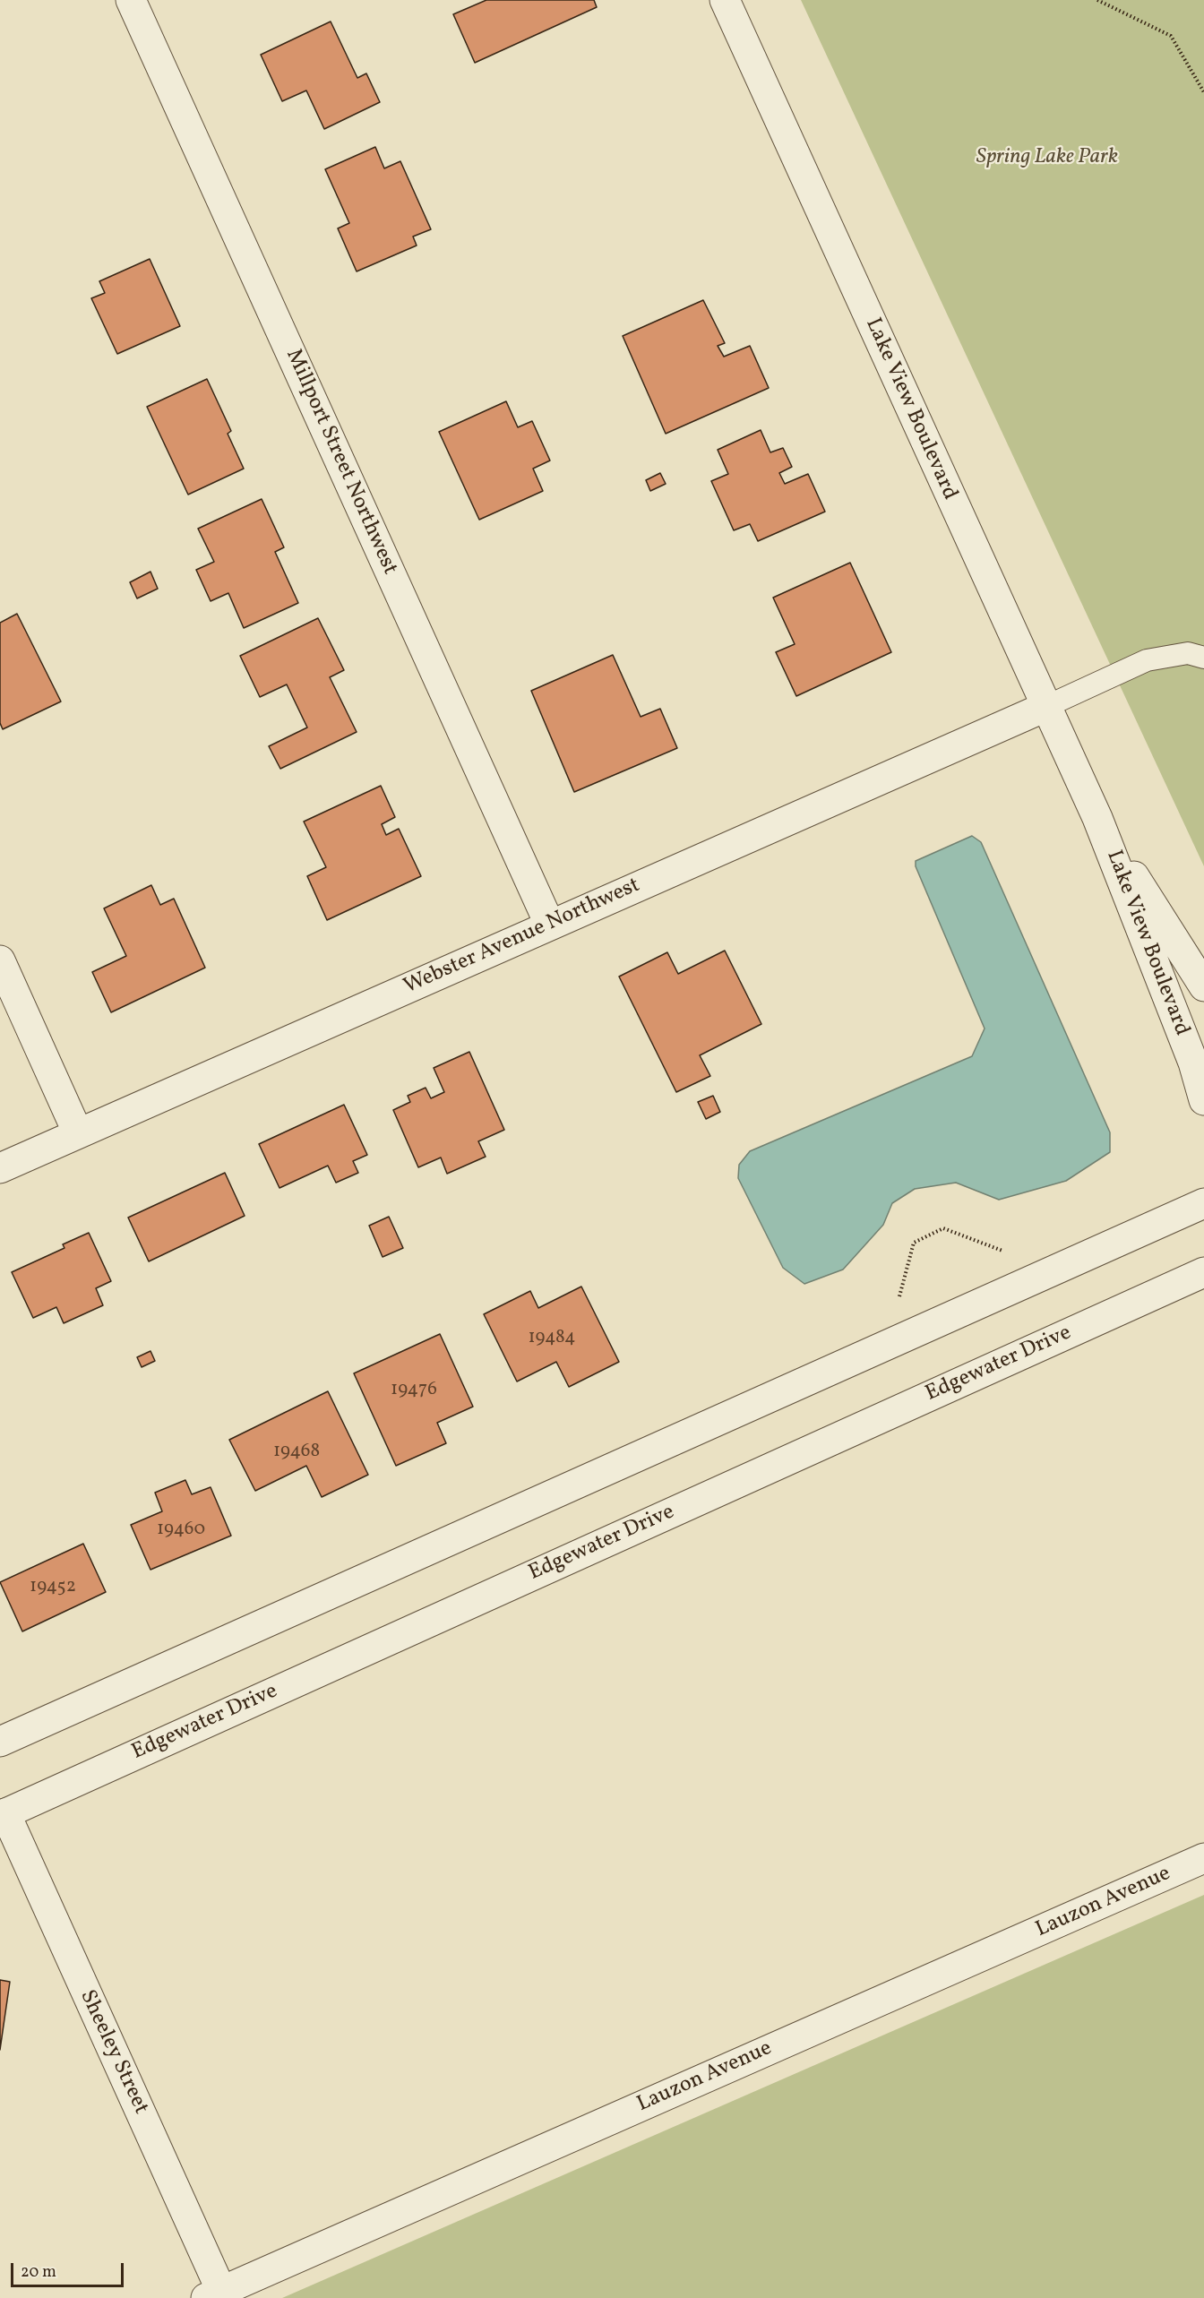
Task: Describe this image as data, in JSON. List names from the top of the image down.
{
  "streets": {
    "street": [
      "Lake View Boulevard",
      "Millport Street Northwest",
      "Webster Avenue Northwest",
      "Edgewater Drive",
      "Lauzon Avenue",
      "Sheeley Street"
    ]
  },
  "crossings": [
    ["Lake View Boulevard", "Webster Avenue Northwest"],
    ["Millport Street Northwest", "Webster Avenue Northwest"],
    ["Edgewater Drive", "Sheeley Street"],
    ["Lauzon Avenue", "Sheeley Street"]
  ],
  "parks": ["Spring Lake Park"],
  "house_numbers": [
    "19484",
    "19476",
    "19468",
    "19460",
    "19452"
  ],
  "scale_bar": "20 m"
}
